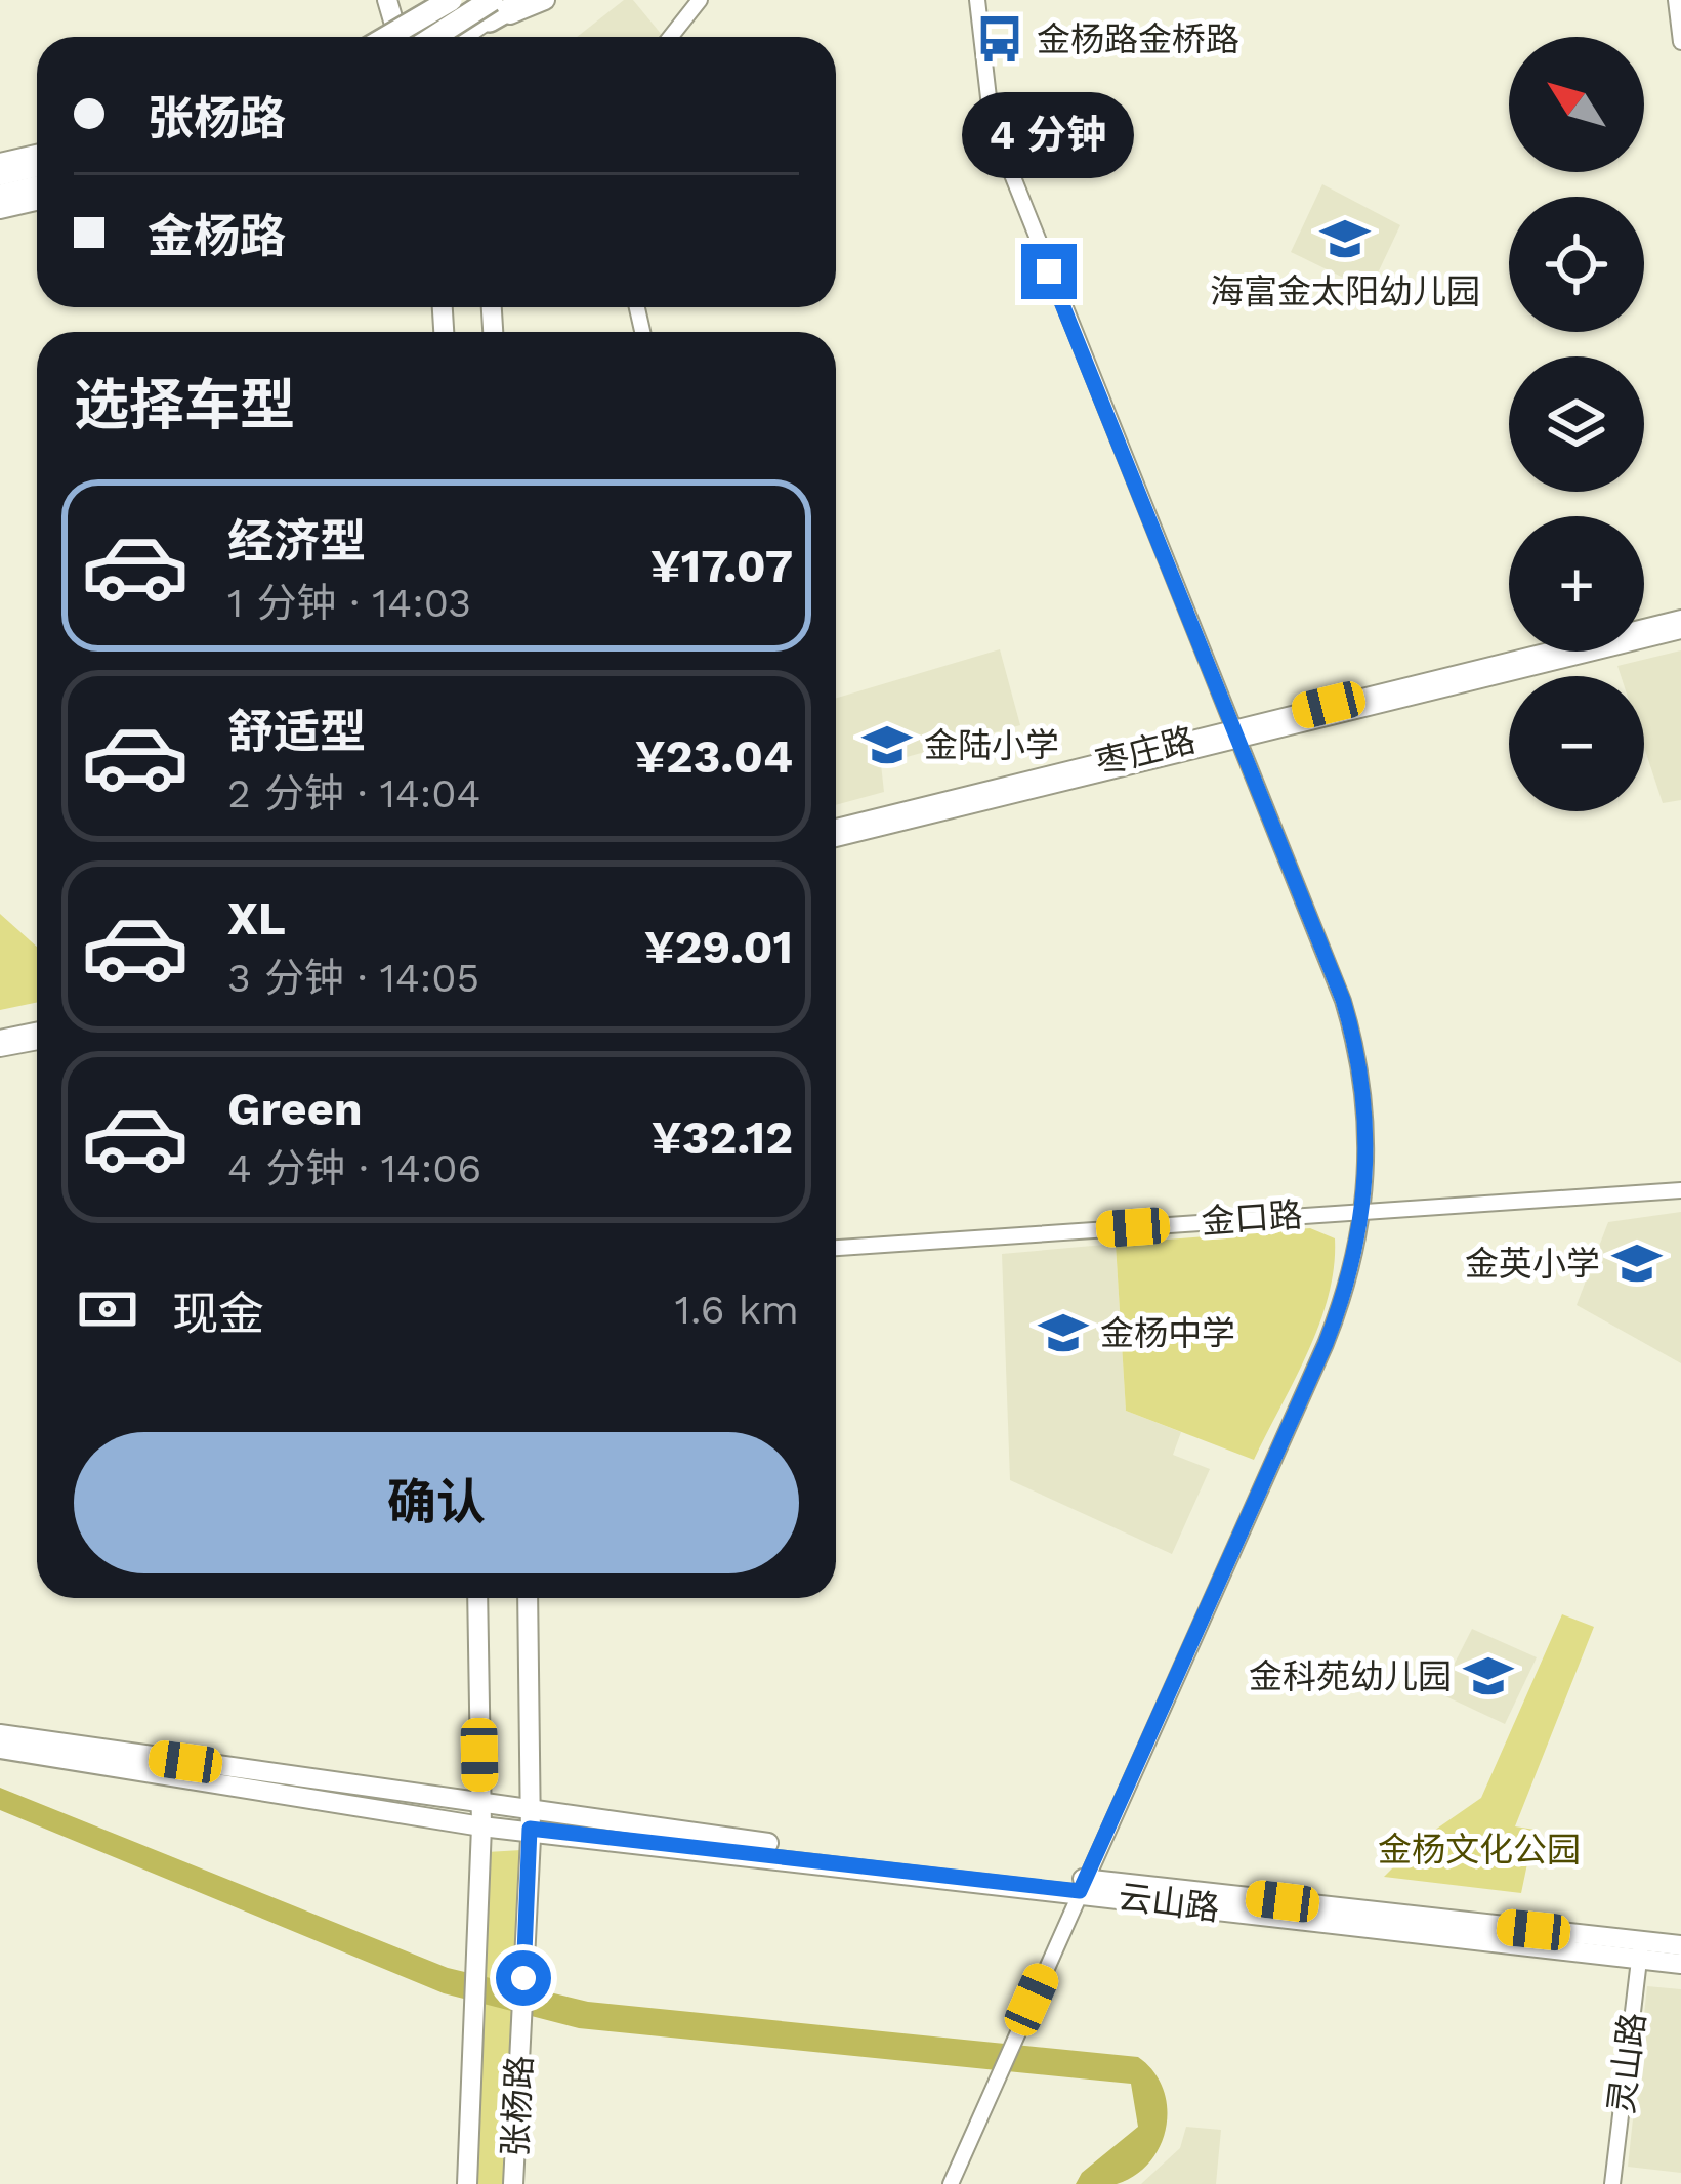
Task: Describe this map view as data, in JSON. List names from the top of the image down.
{
  "streets": {
    "main road": ["云山路", "张杨路"],
    "street": ["枣庄路", "金口路", "灵山路"]
  },
  "crossings": [
    ["云山路", "灵山路"],
    ["云山路", "张杨路"]
  ],
  "parks": ["金杨文化公园"],
  "places": {
    "bus stop": ["金杨路金桥路"],
    "school or university": [
      "海富金太阳幼儿园",
      "金陆小学",
      "金英小学",
      "金杨中学",
      "金科苑幼儿园"
    ]
  },
  "north": "top left",
  "page": {
    "map_buttons": ["+", "−"],
    "banner": ["张杨路", "金杨路"],
    "bubble": "4 分钟",
    "heading": "选择车型",
    "list": [
      {
        "name": "经济型",
        "note": "1 分钟 · 14:03",
        "value": "¥17.07"
      },
      {
        "name": "舒适型",
        "note": "2 分钟 · 14:04",
        "value": "¥23.04"
      },
      {
        "name": "XL",
        "note": "3 分钟 · 14:05",
        "value": "¥29.01"
      },
      {
        "name": "Green",
        "note": "4 分钟 · 14:06",
        "value": "¥32.12"
      }
    ],
    "pay": ["现金", "1.6 km"],
    "buttons": "确认"
  }
}
